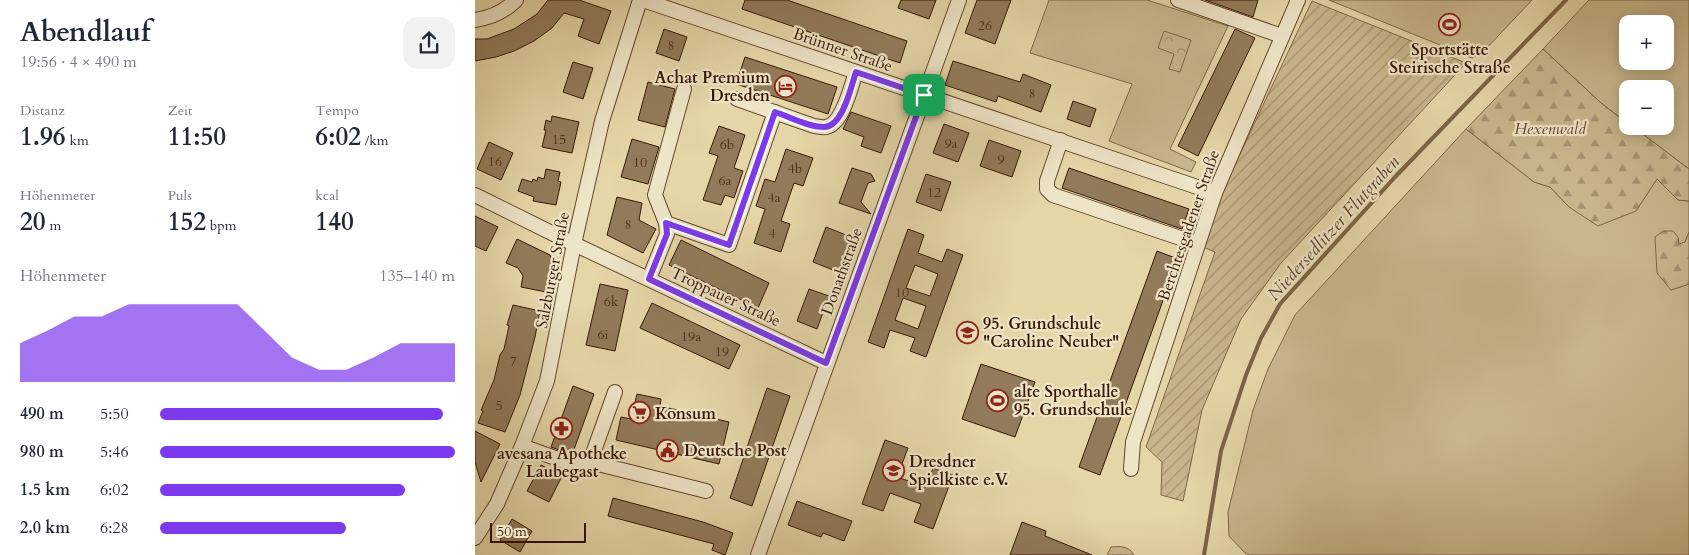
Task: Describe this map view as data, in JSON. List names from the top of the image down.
{
  "streets": {
    "street": [
      "Brünner Straße",
      "Berchtesgadener Straße",
      "Salzburger Straße",
      "Donathstraße",
      "Troppauer Straße"
    ]
  },
  "crossings": [
    ["Brünner Straße", "Berchtesgadener Straße"],
    ["Brünner Straße", "Salzburger Straße"],
    ["Brünner Straße", "Donathstraße"],
    ["Salzburger Straße", "Troppauer Straße"],
    ["Donathstraße", "Troppauer Straße"]
  ],
  "water": ["Niedersedlitzer Flutgraben"],
  "parks": ["Hexenwald"],
  "places": {
    "sports": ["Sportstätte Steirische Straße", "alte Sporthalle 95. Grundschule"],
    "hotel": ["Achat Premium Dresden"],
    "school or university": ["95. Grundschule \"Caroline Neuber\"", "Dresdner Spielkiste e.V."],
    "supermarket": ["Konsum"],
    "pharmacy": ["avesana Apotheke Laubegast"],
    "public building": ["Deutsche Post"]
  },
  "house_numbers": [
    "26",
    "8",
    "8",
    "15",
    "9a",
    "6b",
    "9",
    "16",
    "10",
    "4b",
    "6a",
    "12",
    "4a",
    "8",
    "4",
    "10",
    "6k",
    "6i",
    "19a",
    "19",
    "7",
    "5"
  ],
  "scale_bar": "50 m",
  "page": {
    "heading": ["Abendlauf", "19:56 · 4 × 490 m"],
    "map_buttons": ["+", "−"],
    "stats": [
      ["Distanz", "1.96 km"],
      ["Zeit", "11:50"],
      ["Tempo", "6:02 /km"],
      ["Höhenmeter", "20 m"],
      ["Puls", "152 bpm"],
      ["kcal", "140"]
    ],
    "chart": ["Höhenmeter", "135–140 m"],
    "list": [
      {
        "name": "490 m",
        "note": "5:50"
      },
      {
        "name": "980 m",
        "note": "5:46"
      },
      {
        "name": "1.5 km",
        "note": "6:02"
      },
      {
        "name": "2.0 km",
        "note": "6:28"
      }
    ],
    "scale": "50 m"
  }
}
